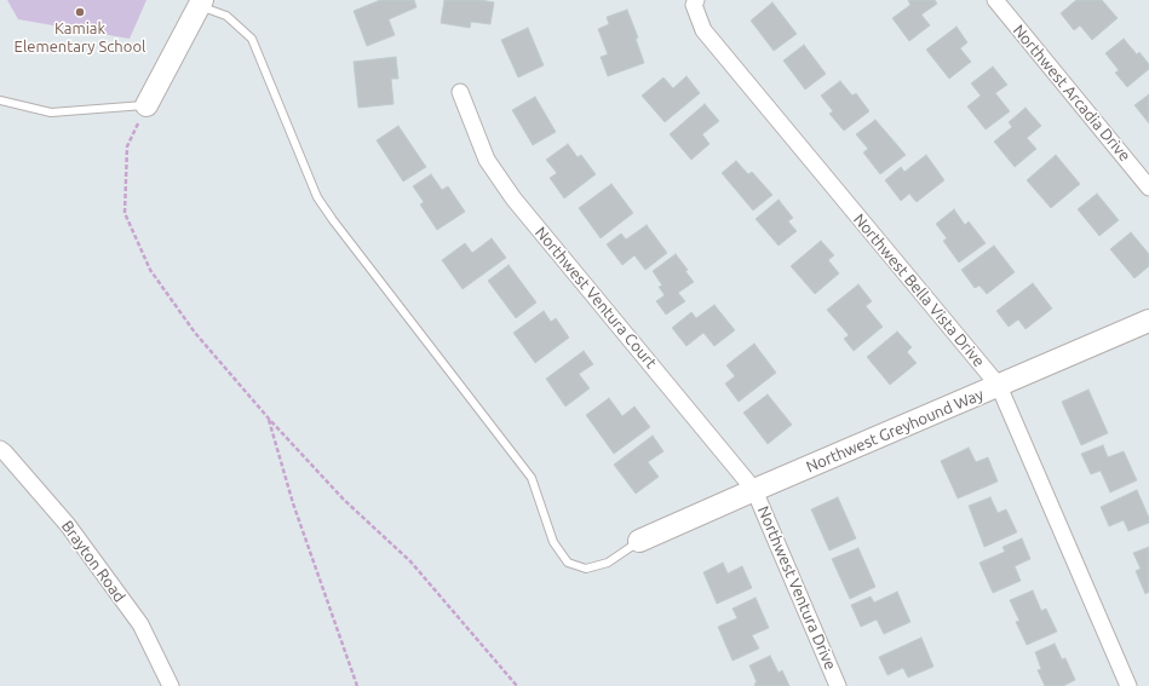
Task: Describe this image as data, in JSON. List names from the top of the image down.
{
  "streets": {
    "street": [
      "Northwest Arcadia Drive",
      "Northwest Bella Vista Drive",
      "Northwest Ventura Court",
      "Northwest Greyhound Way",
      "Brayton Road",
      "Northwest Ventura Drive"
    ]
  },
  "crossings": [
    ["Northwest Bella Vista Drive", "Northwest Greyhound Way"],
    ["Northwest Ventura Court", "Northwest Greyhound Way"],
    ["Northwest Ventura Court", "Northwest Ventura Drive"],
    ["Northwest Greyhound Way", "Northwest Ventura Drive"]
  ],
  "places": ["Kamiak Elementary School"]
}
